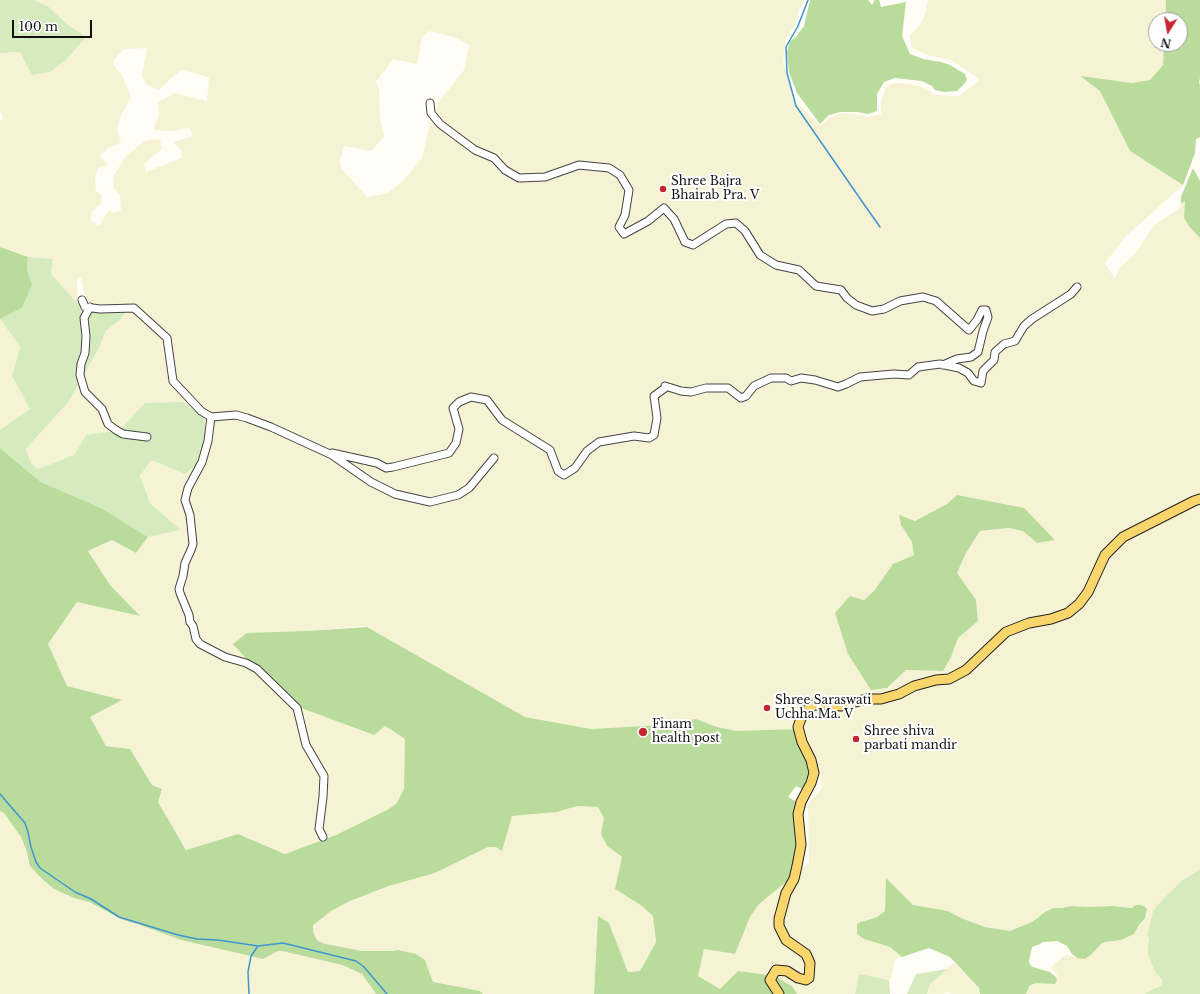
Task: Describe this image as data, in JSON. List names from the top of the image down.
{
  "places": [
    "Shree Bajra Bhairab Pra. V",
    "Shree Saraswati Uchha.Ma. V",
    "Finam health post",
    "Shree shiva parbati mandir"
  ],
  "scale_bar": "100 m",
  "north": "bottom"
}
